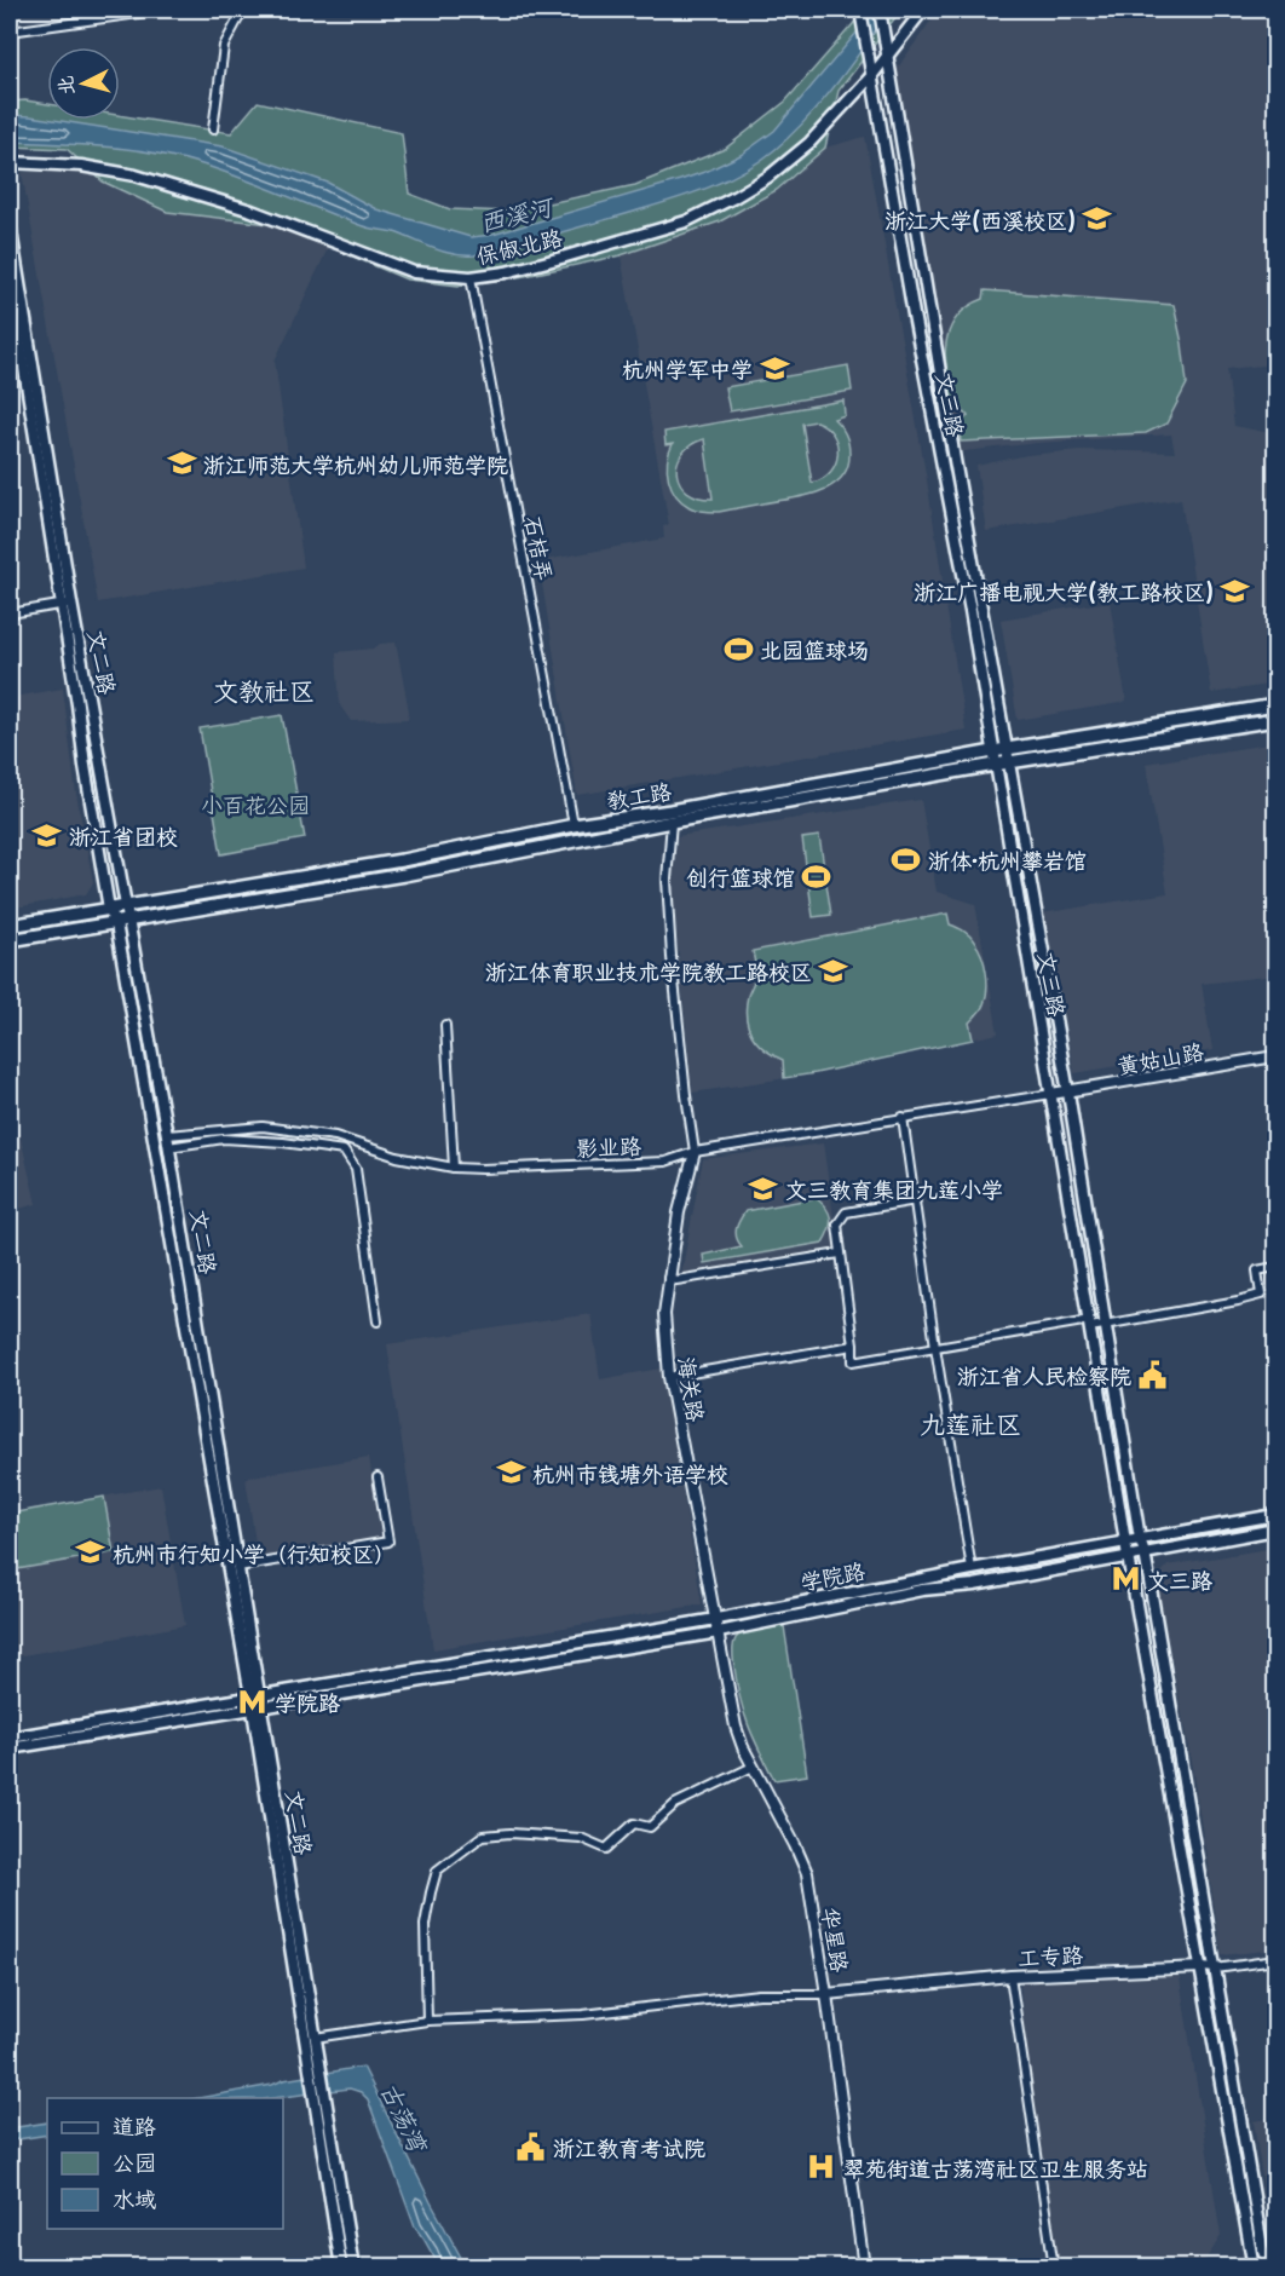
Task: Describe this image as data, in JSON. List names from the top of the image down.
{
  "streets": {
    "main road": [
      "保俶北路",
      "文三路",
      "文二路",
      "教工路",
      "学院路"
    ],
    "street": [
      "石桔弄",
      "黄姑山路",
      "影业路",
      "海关路",
      "华星路",
      "工专路"
    ]
  },
  "crossings": [
    ["保俶北路", "文三路"],
    ["保俶北路", "石桔弄"],
    ["文三路", "教工路"],
    ["文三路", "黄姑山路"],
    ["文三路", "影业路"],
    ["文三路", "学院路"],
    ["文三路", "工专路"],
    ["石桔弄", "教工路"],
    ["文二路", "教工路"],
    ["文二路", "影业路"],
    ["文二路", "学院路"],
    ["黄姑山路", "影业路"],
    ["影业路", "海关路"],
    ["海关路", "学院路"],
    ["海关路", "华星路"],
    ["学院路", "华星路"],
    ["华星路", "工专路"]
  ],
  "districts": ["文教社区", "九莲社区"],
  "water": ["西溪河", "古荡湾"],
  "parks": ["小百花公园"],
  "places": {
    "school or university": [
      "浙江大学(西溪校区)",
      "杭州学军中学",
      "浙江师范大学杭州幼儿师范学院",
      "浙江广播电视大学(教工路校区)",
      "浙江省团校",
      "浙江体育职业技术学院教工路校区",
      "文三教育集团九莲小学",
      "杭州市钱塘外语学校",
      "杭州市行知小学（行知校区）"
    ],
    "sports": ["北园篮球场", "浙体·杭州攀岩馆", "创行篮球馆"],
    "public building": ["浙江省人民检察院", "浙江教育考试院"],
    "metro station": ["文三路", "学院路"],
    "hospital": ["翠苑街道古荡湾社区卫生服务站"]
  },
  "legend": ["道路", "公园", "水域"],
  "north": "left"
}
